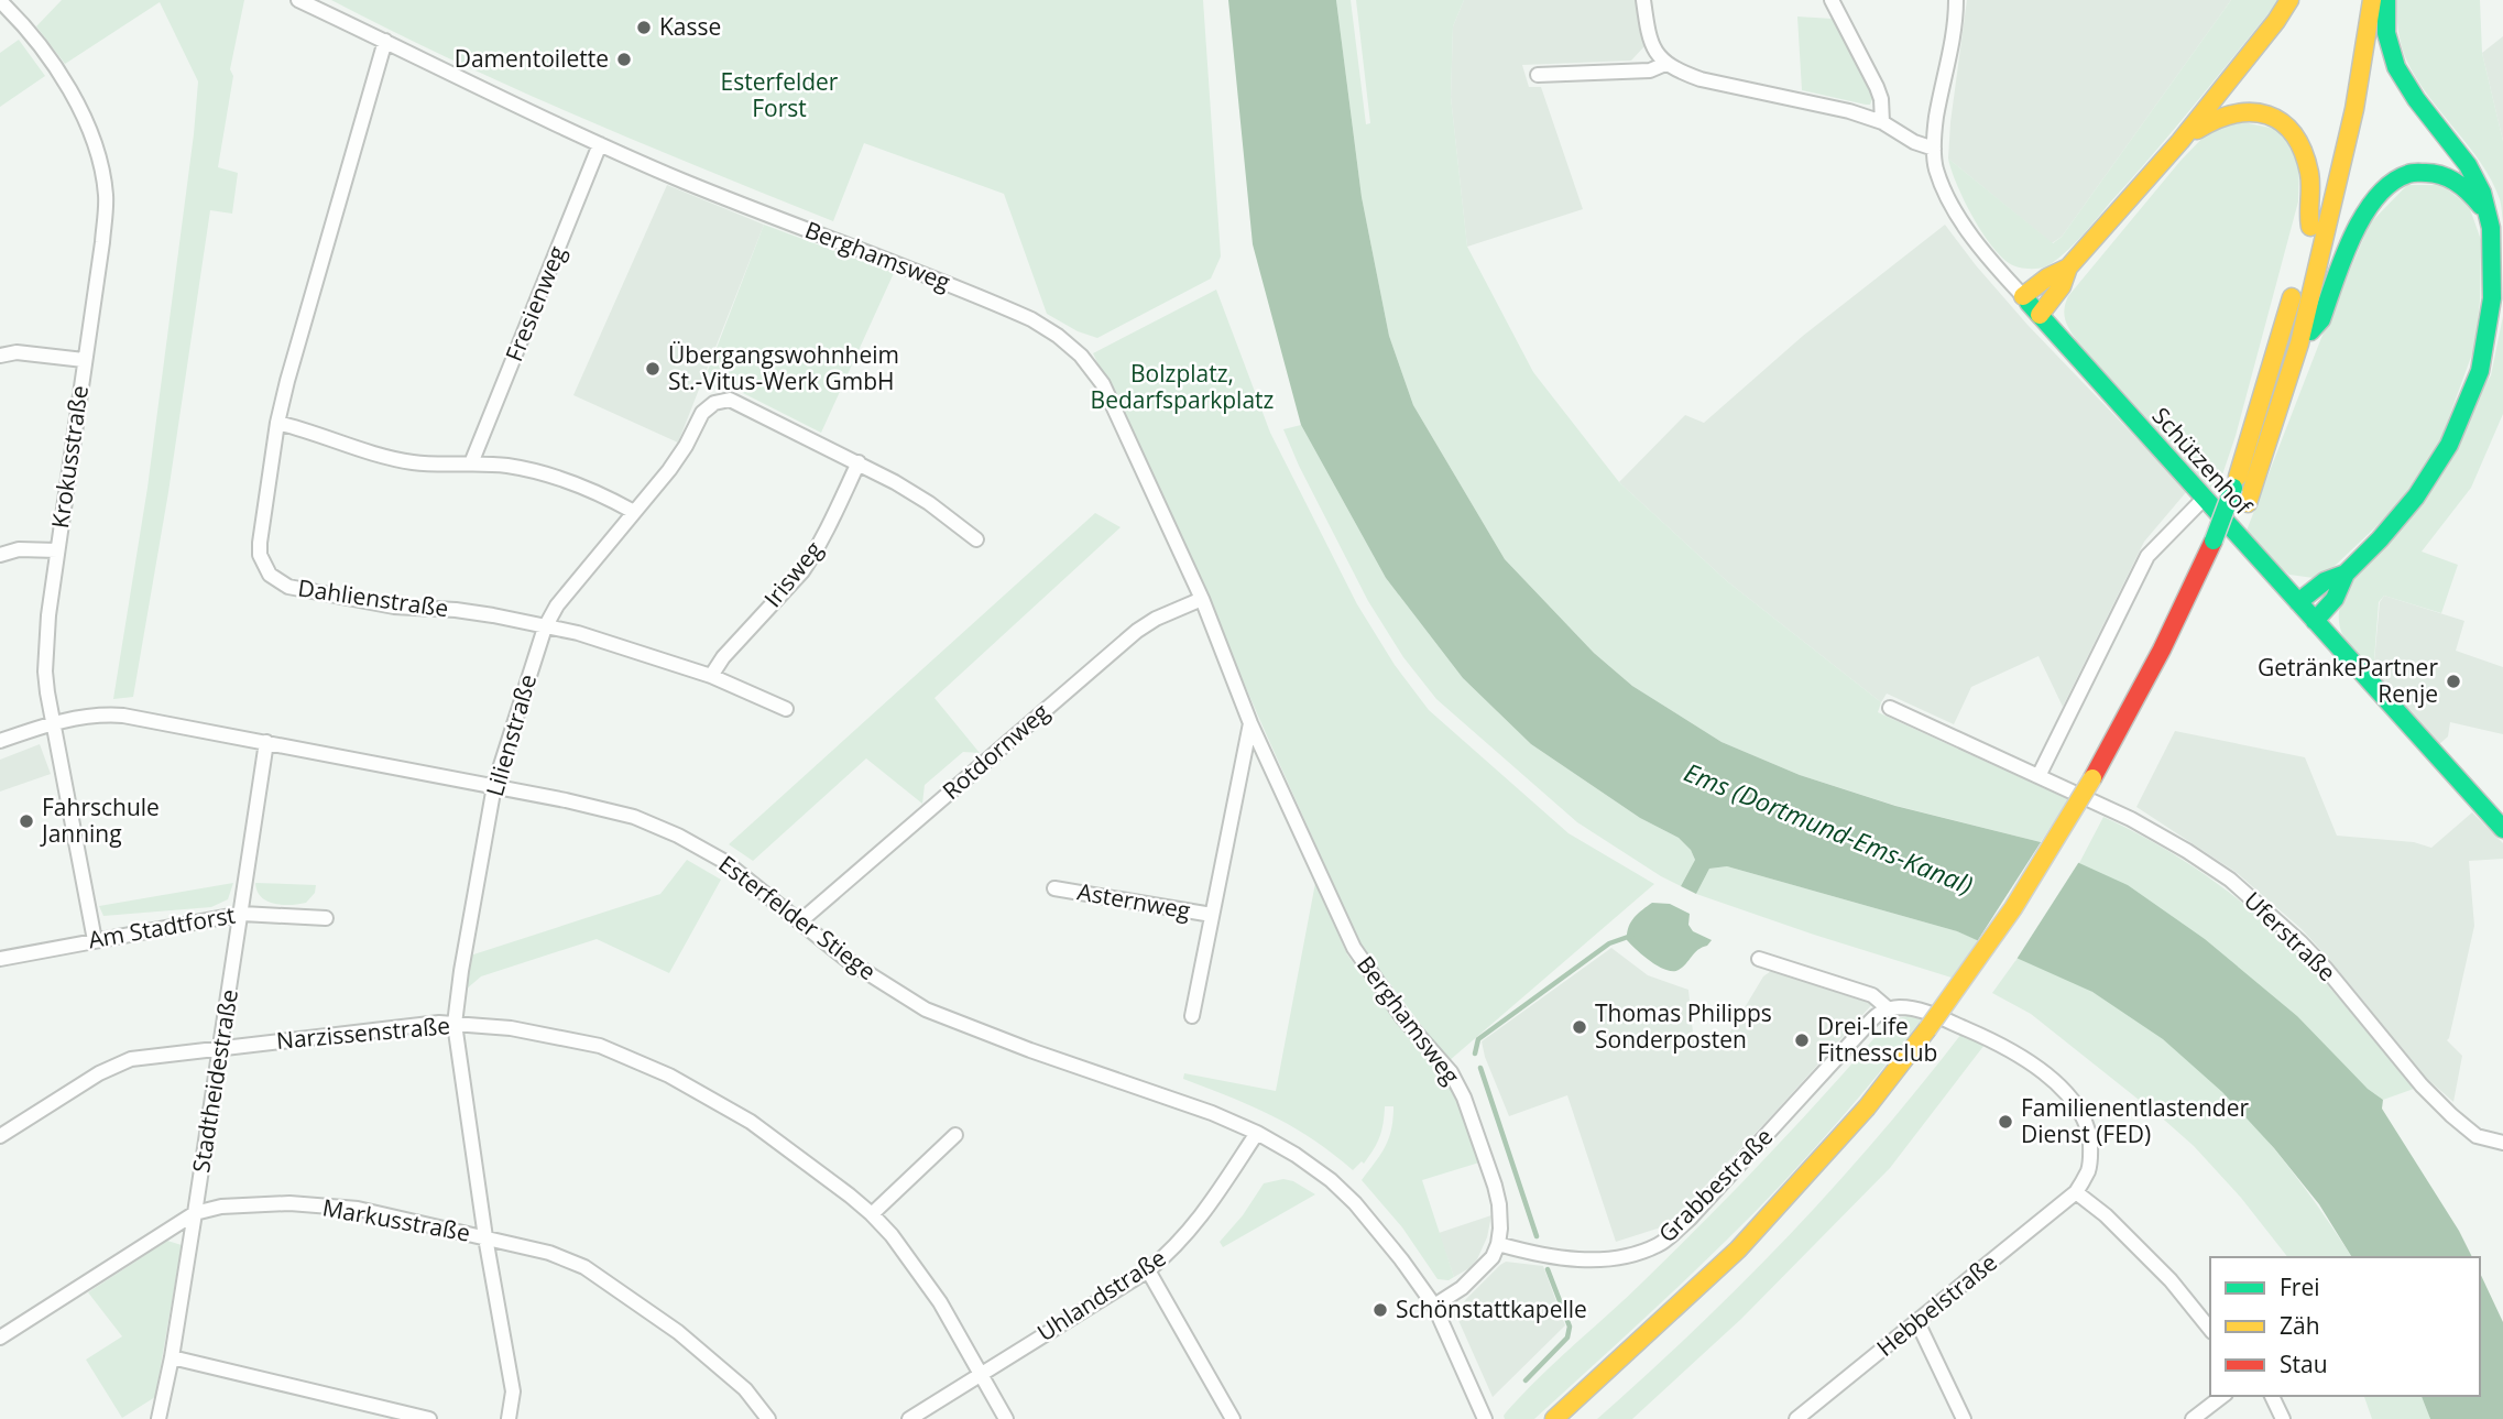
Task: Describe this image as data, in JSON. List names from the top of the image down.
{
  "streets": {
    "main road": ["Schützenhof"],
    "street": [
      "Berghamsweg",
      "Fresienweg",
      "Krokusstraße",
      "Irisweg",
      "Dahlienstraße",
      "Lilienstraße",
      "Rotdornweg",
      "Asternweg",
      "Esterfelder Stiege",
      "Am Stadtforst",
      "Uferstraße",
      "Narzissenstraße",
      "Stadtheidestraße",
      "Grabbestraße",
      "Markusstraße",
      "Uhlandstraße",
      "Hebbelstraße"
    ]
  },
  "crossings": [
    ["Berghamsweg", "Fresienweg"],
    ["Berghamsweg", "Dahlienstraße"],
    ["Berghamsweg", "Rotdornweg"],
    ["Berghamsweg", "Grabbestraße"],
    ["Krokusstraße", "Esterfelder Stiege"],
    ["Krokusstraße", "Am Stadtforst"],
    ["Irisweg", "Dahlienstraße"],
    ["Irisweg", "Lilienstraße"],
    ["Dahlienstraße", "Lilienstraße"],
    ["Lilienstraße", "Esterfelder Stiege"],
    ["Lilienstraße", "Narzissenstraße"],
    ["Lilienstraße", "Markusstraße"],
    ["Rotdornweg", "Esterfelder Stiege"],
    ["Esterfelder Stiege", "Stadtheidestraße"],
    ["Esterfelder Stiege", "Uhlandstraße"],
    ["Am Stadtforst", "Stadtheidestraße"],
    ["Narzissenstraße", "Stadtheidestraße"],
    ["Narzissenstraße", "Uhlandstraße"],
    ["Stadtheidestraße", "Markusstraße"]
  ],
  "water": ["Ems (Dortmund-Ems-Kanal)"],
  "parks": ["Esterfelder Forst", "Bolzplatz, Bedarfsparkplatz"],
  "places": [
    "Kasse",
    "Damentoilette",
    "Übergangswohnheim St.-Vitus-Werk GmbH",
    "GetränkePartner Renje",
    "Fahrschule Janning",
    "Thomas Philipps Sonderposten",
    "Drei-Life Fitnessclub",
    "Familienentlastender Dienst (FED)",
    "Schönstattkapelle"
  ],
  "legend": ["Frei", "Zäh", "Stau"]
}
